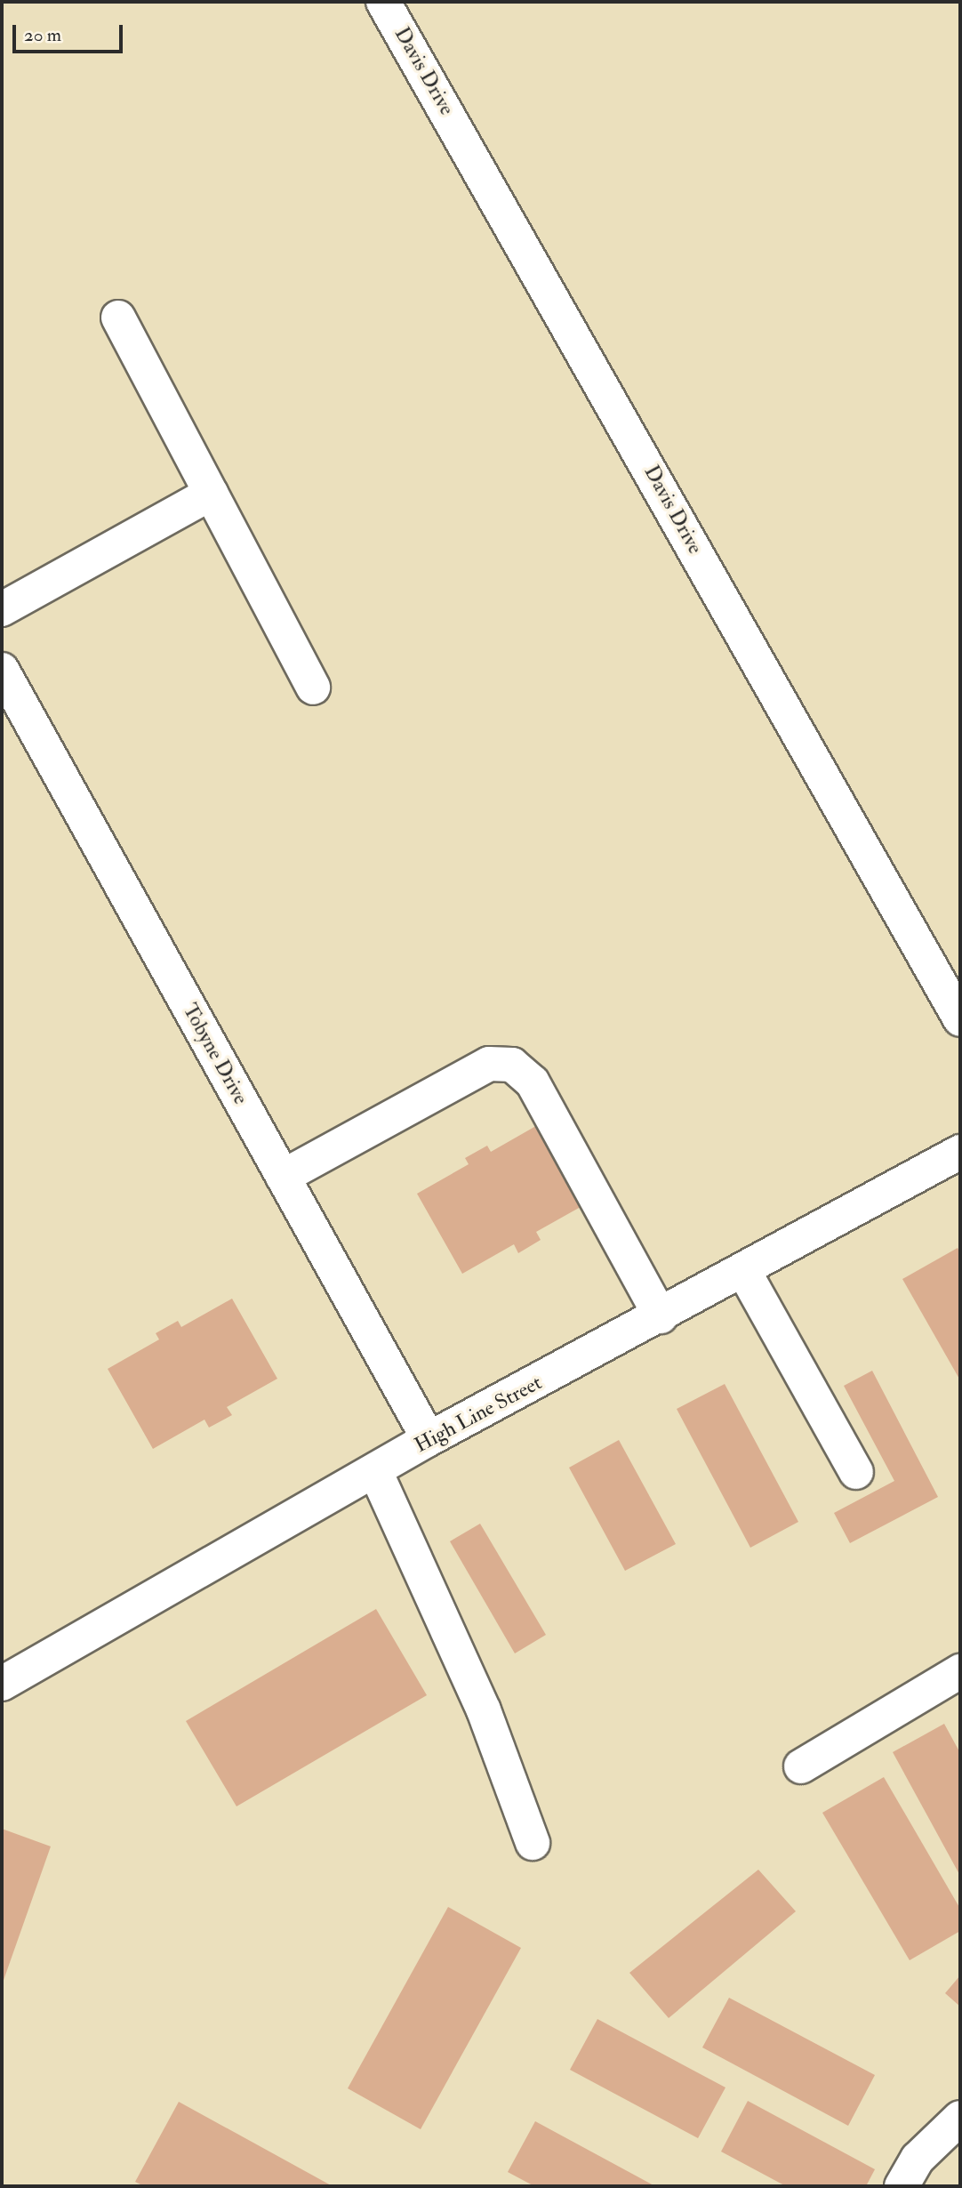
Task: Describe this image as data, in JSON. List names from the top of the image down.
{
  "streets": {
    "street": ["Davis Drive", "Tobyne Drive", "High Line Street"]
  },
  "crossings": [
    ["Tobyne Drive", "High Line Street"]
  ],
  "scale_bar": "20 m"
}
